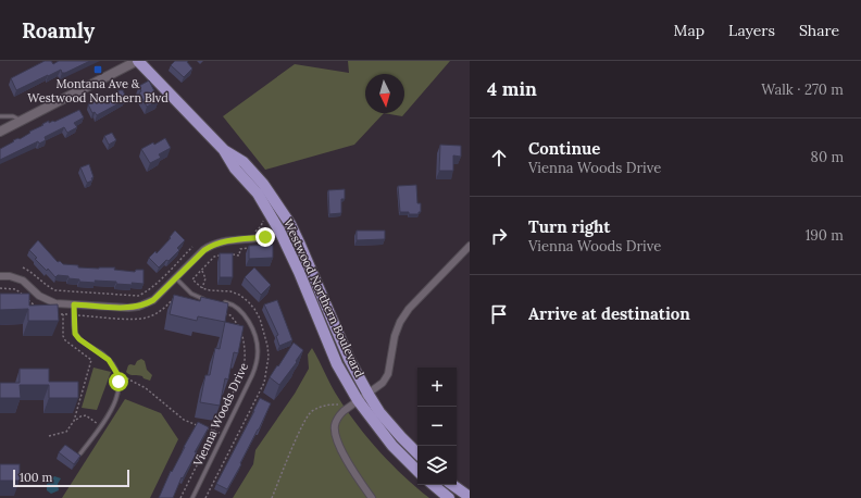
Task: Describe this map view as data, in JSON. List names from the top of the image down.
{
  "streets": {
    "main road": ["Westwood Northern Boulevard"],
    "lane": ["Vienna Woods Drive"]
  },
  "places": {
    "transit": ["Montana Ave & Westwood Northern Blvd"]
  },
  "scale_bar": "100 m",
  "north": "bottom",
  "page": {
    "header": "Roamly",
    "nav": ["Map", "Layers", "Share"],
    "heading": ["4 min", "Walk · 270 m"],
    "list": [
      ["Continue", "Vienna Woods Drive", "80 m"],
      ["Turn right", "Vienna Woods Drive", "190 m"],
      "Arrive at destination"
    ],
    "map_buttons": ["+", "−"],
    "scale": "100 m"
  }
}
